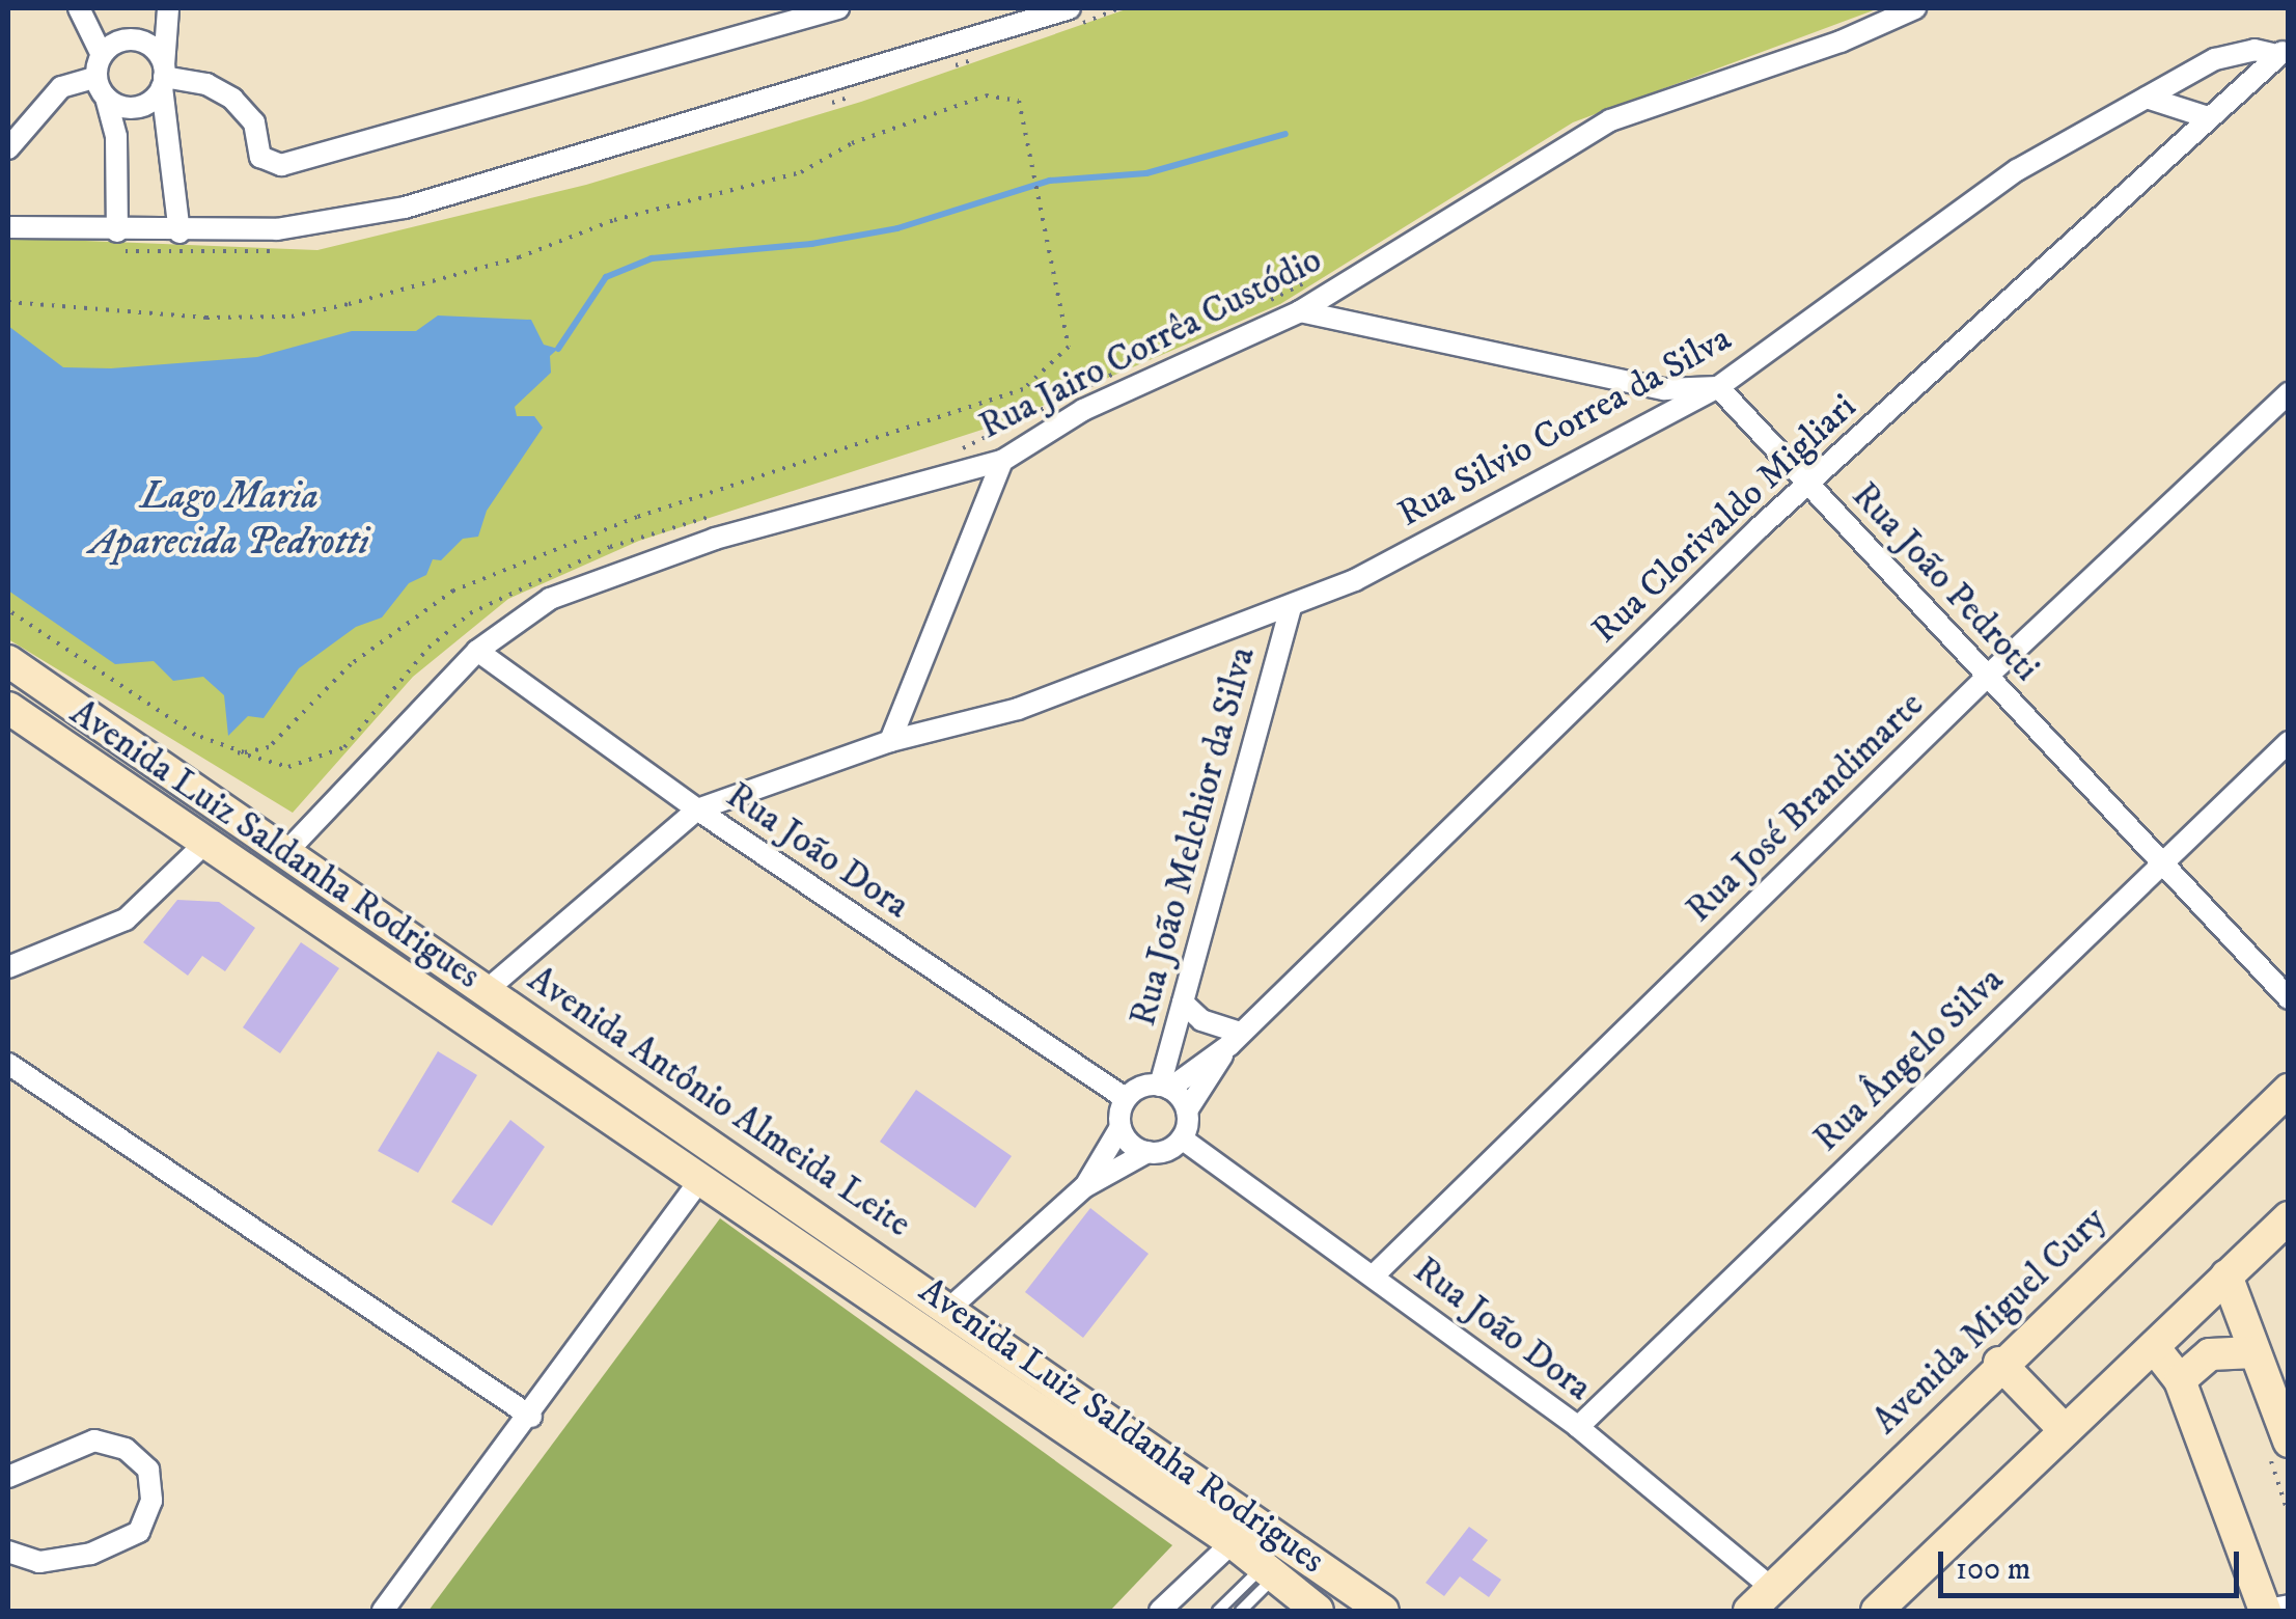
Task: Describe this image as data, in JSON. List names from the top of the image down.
{
  "streets": {
    "main road": ["Avenida Luiz Saldanha Rodrigues", "Avenida Antônio Almeida Leite", "Avenida Miguel Cury"],
    "street": [
      "Rua Jairo Corrêa Custódio",
      "Rua Silvio Correa da Silva",
      "Rua Clorivaldo Migliari",
      "Rua João Pedrotti",
      "Rua José Brandimarte",
      "Rua João Melchior da Silva",
      "Rua João Dora",
      "Rua Ângelo Silva"
    ]
  },
  "crossings": [
    ["Rua Jairo Corrêa Custódio", "Rua João Dora"],
    ["Rua Jairo Corrêa Custódio", "Avenida Antônio Almeida Leite"],
    ["Rua Silvio Correa da Silva", "Rua Clorivaldo Migliari"],
    ["Rua Silvio Correa da Silva", "Rua João Pedrotti"],
    ["Rua Silvio Correa da Silva", "Rua João Melchior da Silva"],
    ["Rua Silvio Correa da Silva", "Rua João Dora"],
    ["Rua Silvio Correa da Silva", "Avenida Antônio Almeida Leite"],
    ["Rua Clorivaldo Migliari", "Rua João Pedrotti"],
    ["Rua Clorivaldo Migliari", "Rua João Melchior da Silva"],
    ["Rua Clorivaldo Migliari", "Rua João Dora"],
    ["Rua João Pedrotti", "Rua José Brandimarte"],
    ["Rua João Pedrotti", "Rua Ângelo Silva"],
    ["Rua José Brandimarte", "Rua João Dora"],
    ["Rua João Melchior da Silva", "Rua João Dora"],
    ["Rua João Dora", "Rua Ângelo Silva"],
    ["Rua João Dora", "Avenida Miguel Cury"]
  ],
  "water": ["Lago Maria Aparecida Pedrotti"],
  "scale_bar": "100 m"
}
